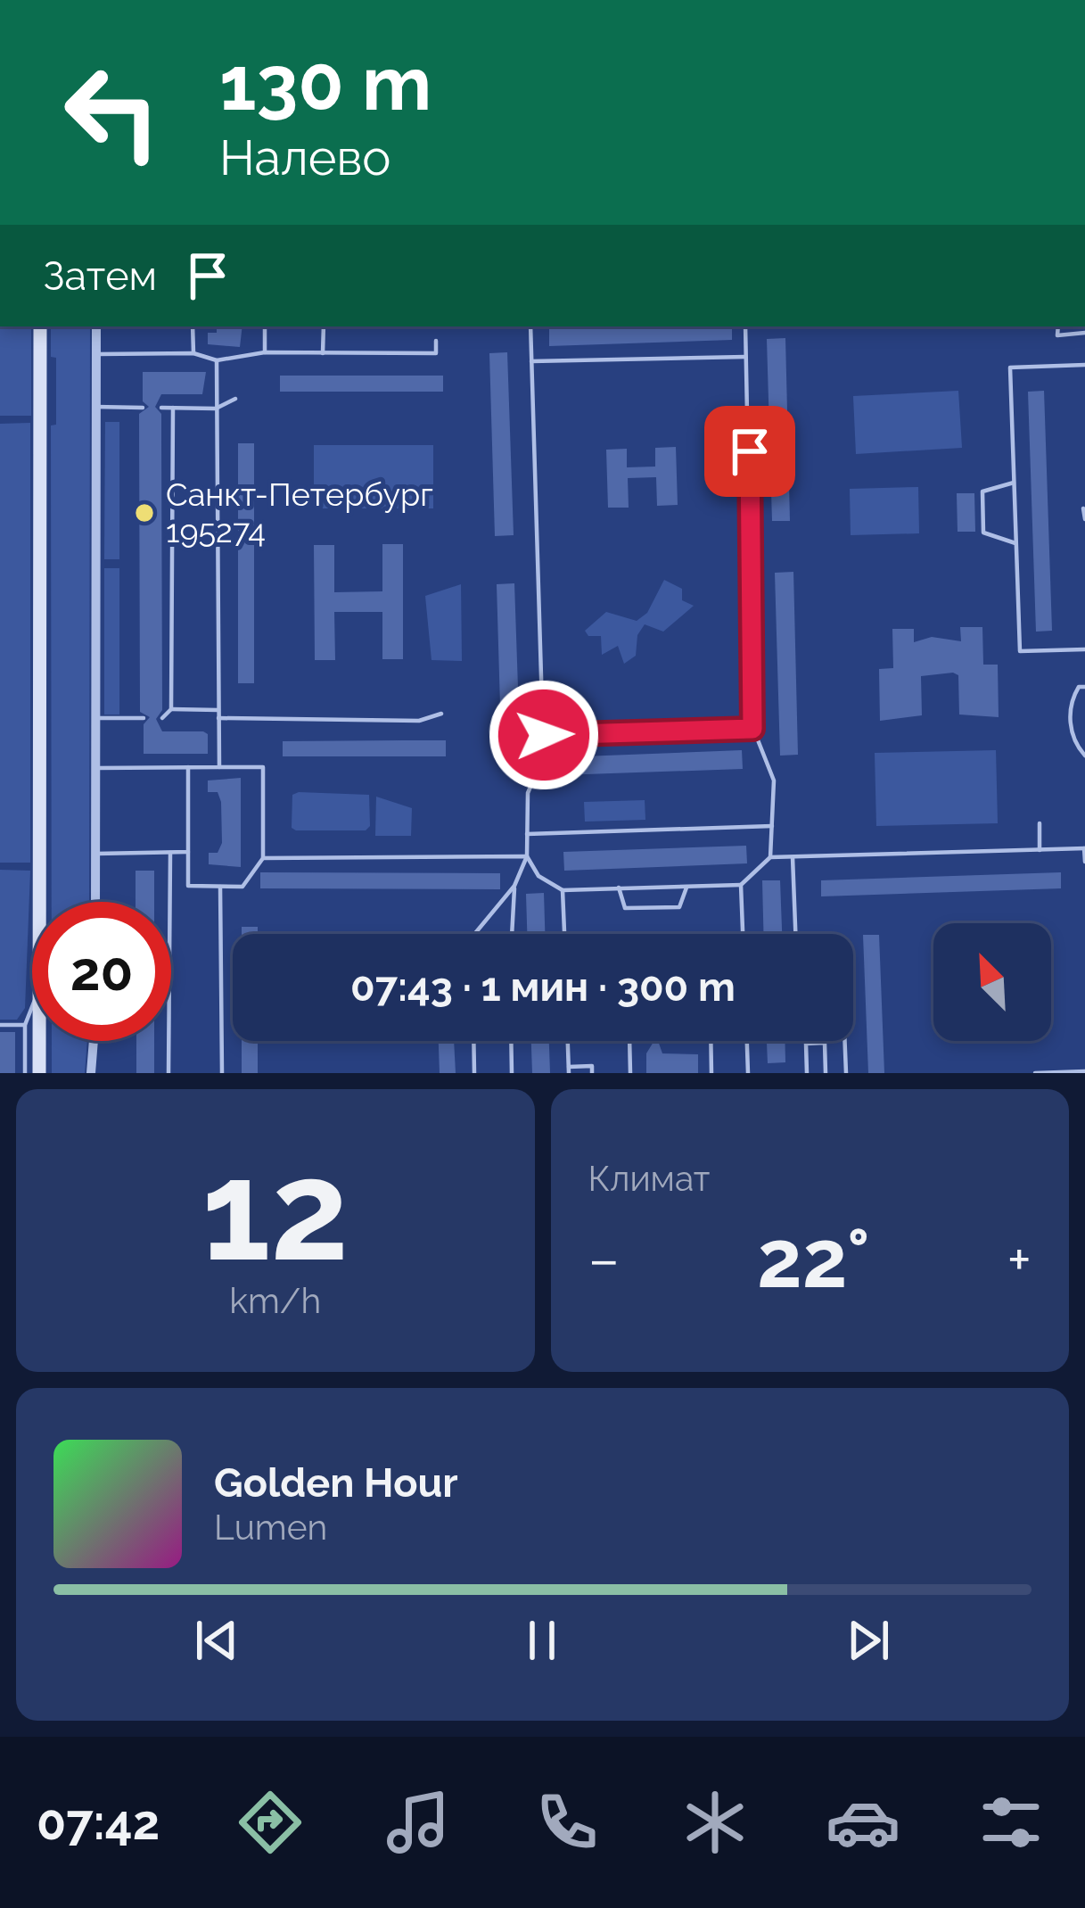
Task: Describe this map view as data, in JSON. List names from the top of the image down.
{
  "places": ["Санкт-Петербург 195274"],
  "north": "top left",
  "page": {
    "turn": ["130 m", "Налево"],
    "then": "Затем",
    "limit": "20",
    "trip": "07:43 · 1 мин · 300 m",
    "tile": [
      ["12", "km/h"],
      "Климат"
    ],
    "heat": ["−", "22°", "+"],
    "song": ["Golden Hour", "Lumen"],
    "tabs": "07:42"
  }
}
